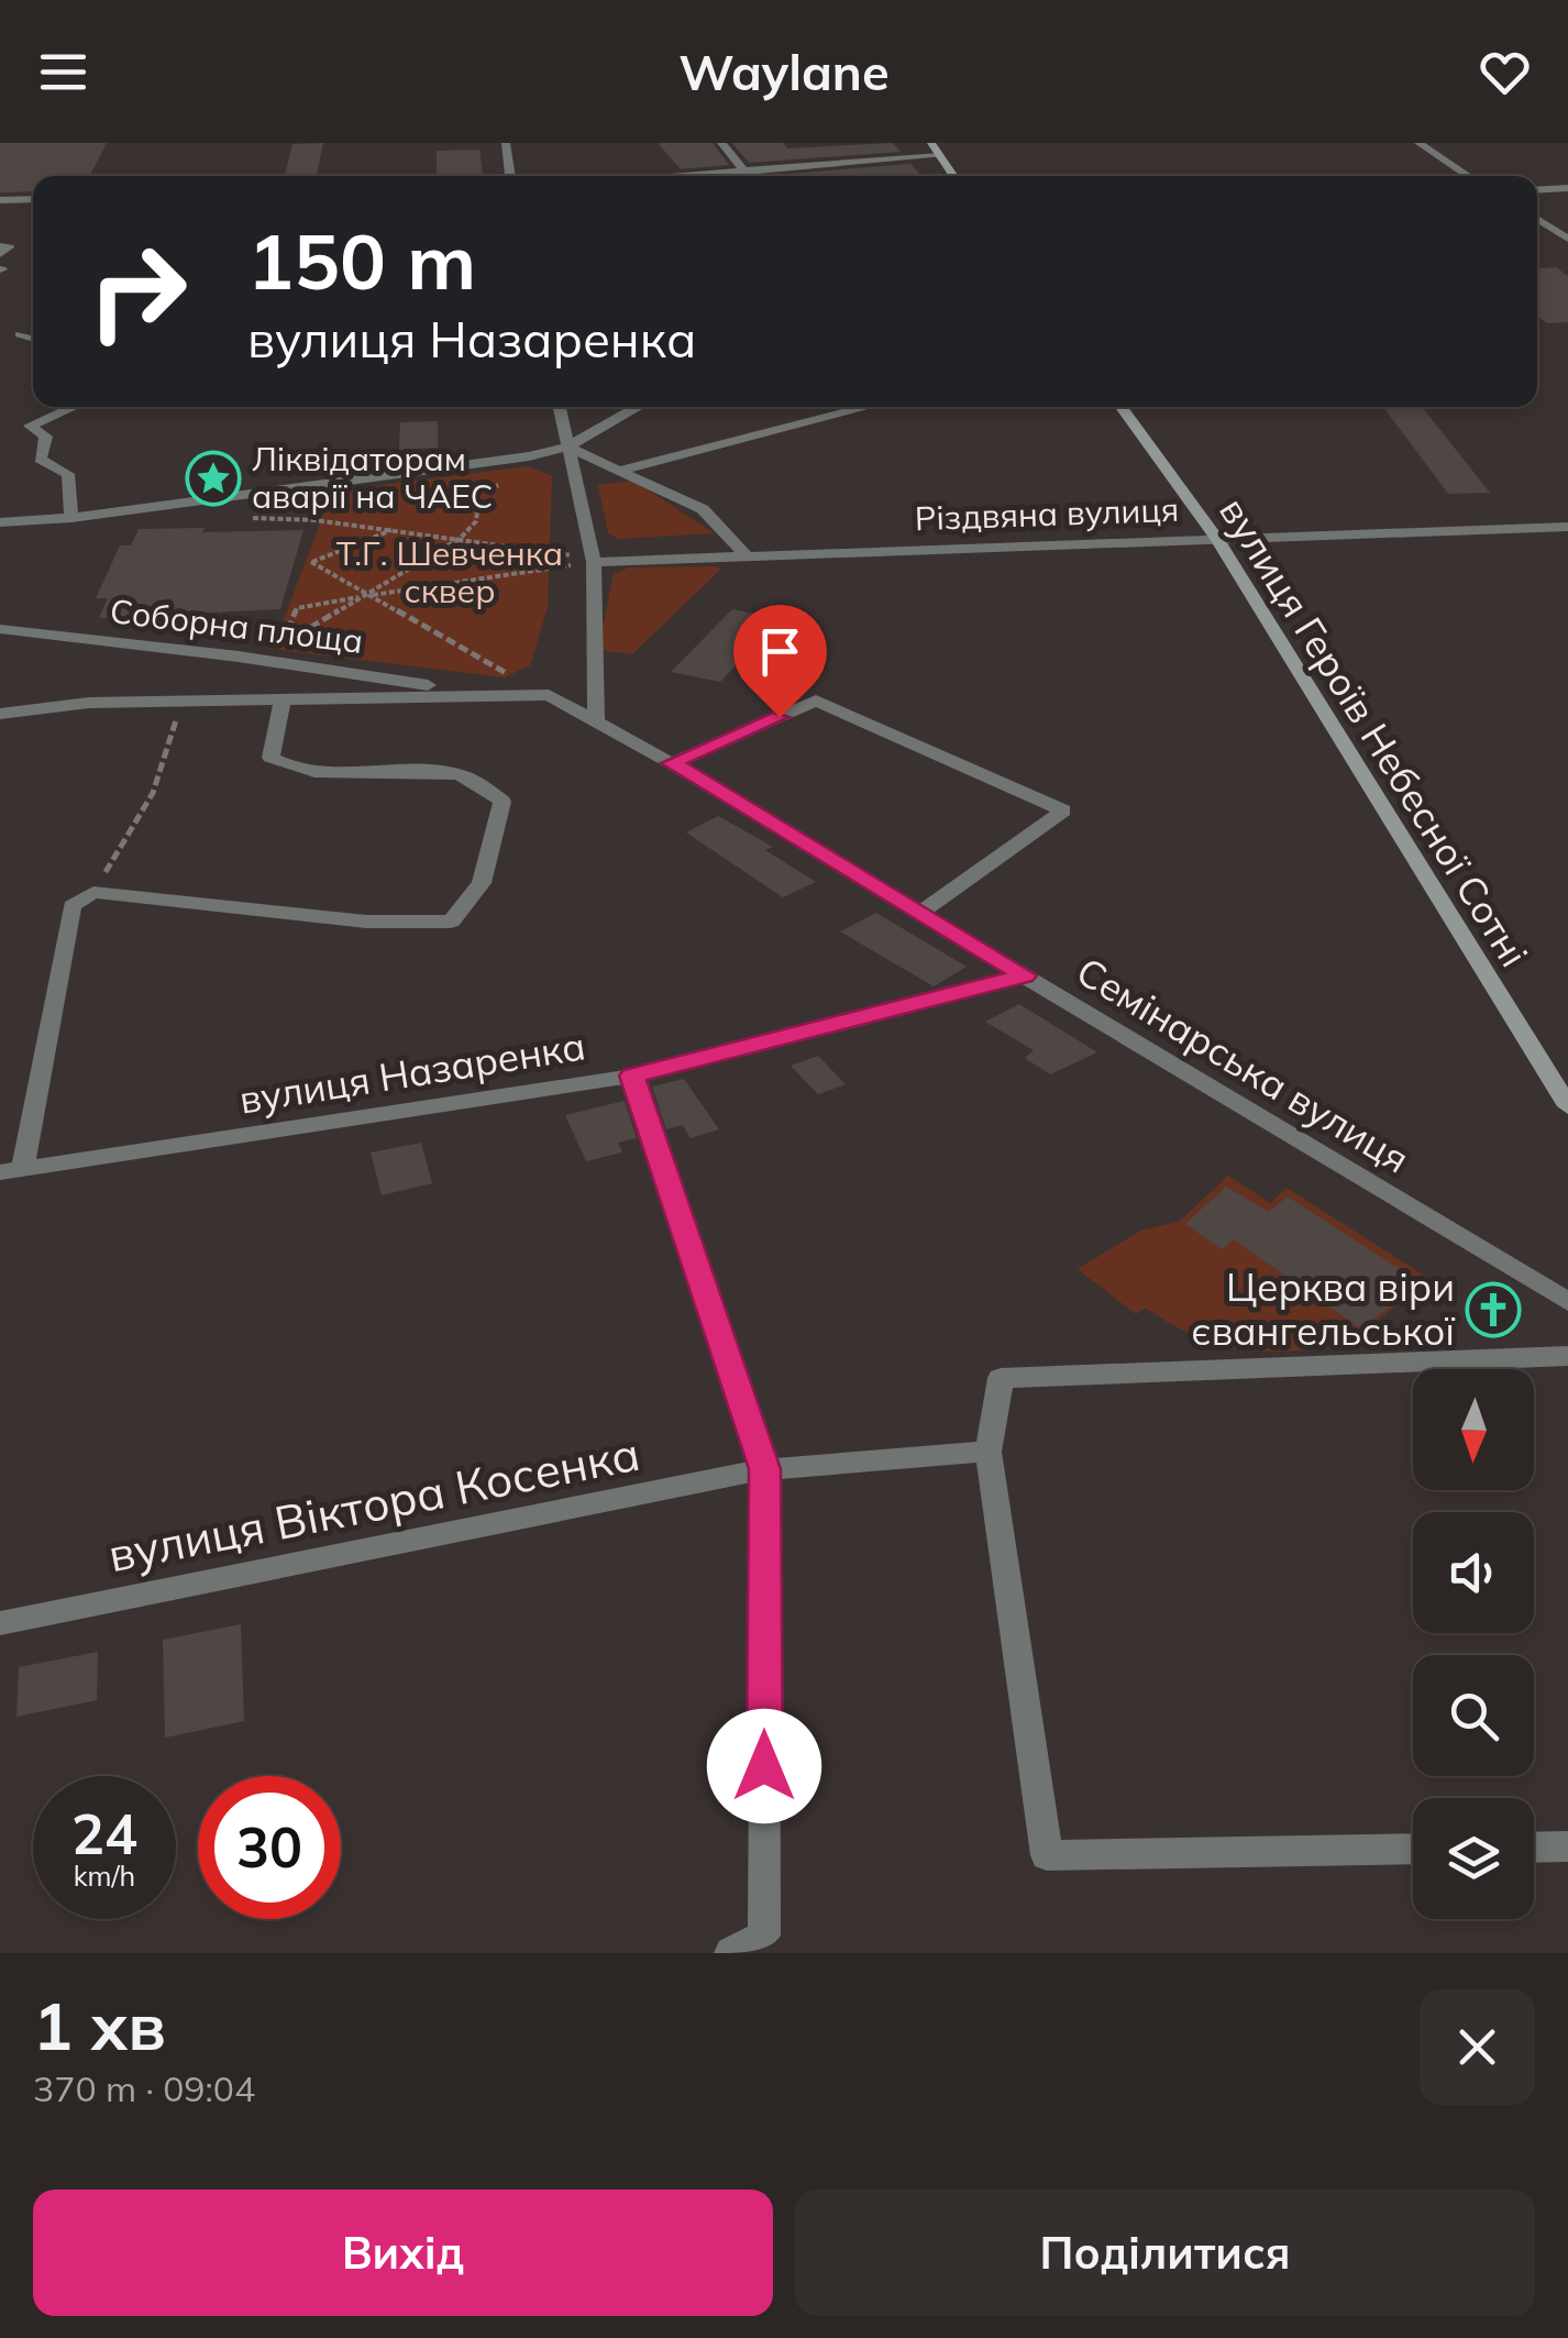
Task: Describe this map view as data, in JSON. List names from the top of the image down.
{
  "streets": {
    "street": [
      "Різдвяна вулиця",
      "Соборна площа",
      "вулиця Героїв Небесної Сотні",
      "Семінарська вулиця",
      "вулиця Назаренка",
      "вулиця Віктора Косенка"
    ]
  },
  "crossings": [
    ["Різдвяна вулиця", "вулиця Героїв Небесної Сотні"],
    ["Соборна площа", "Семінарська вулиця"],
    ["Семінарська вулиця", "вулиця Назаренка"]
  ],
  "parks": ["Т.Г. Шевченка сквер"],
  "places": {
    "place": ["Ліквідаторам аварії на ЧАЕС"],
    "church": ["Церква віри євангельської"]
  },
  "north": "bottom",
  "page": {
    "header": "Waylane",
    "turn": ["150 m", "вулиця Назаренка"],
    "speed": "24 km/h",
    "limit": "30",
    "heading": ["1 хв", "370 m · 09:04"],
    "buttons": ["Вихід", "Поділитися"]
  }
}
